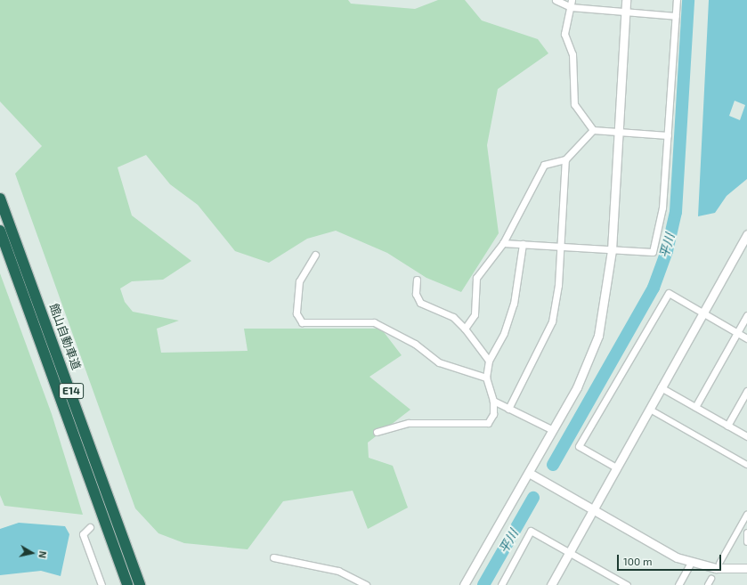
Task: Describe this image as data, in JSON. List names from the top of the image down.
{
  "streets": {
    "highway": ["館山自動車道", "E14"]
  },
  "water": ["平川"],
  "scale_bar": "100 m",
  "north": "right"
}
